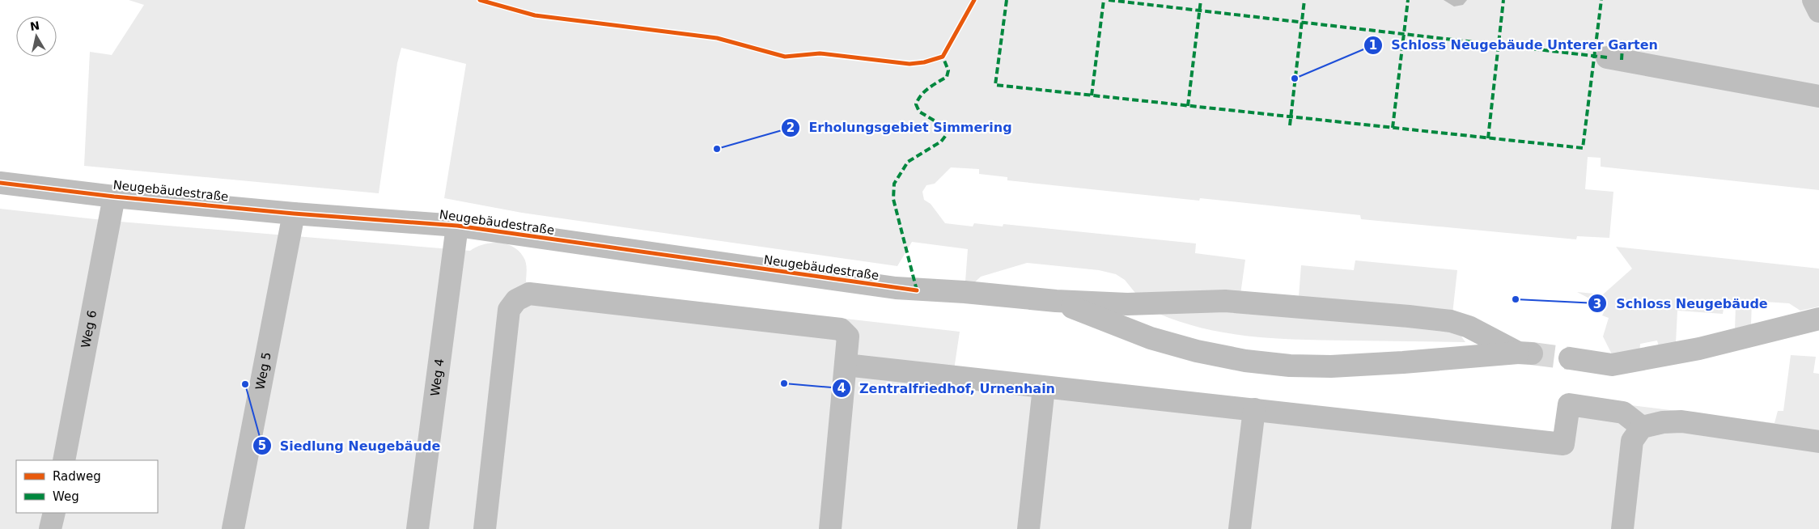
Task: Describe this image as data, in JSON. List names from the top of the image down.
{
  "streets": {
    "street": [
      "Neugebäudestraße",
      "Weg 6",
      "Weg 5",
      "Weg 4"
    ]
  },
  "crossings": [
    ["Neugebäudestraße", "Weg 6"],
    ["Neugebäudestraße", "Weg 5"],
    ["Neugebäudestraße", "Weg 4"]
  ],
  "places": [
    "Schloss Neugebäude Unterer Garten",
    "Erholungsgebiet Simmering",
    "Schloss Neugebäude",
    "Zentralfriedhof, Urnenhain",
    "Siedlung Neugebäude"
  ],
  "legend": ["Radweg", "Weg"],
  "north": "top"
}
